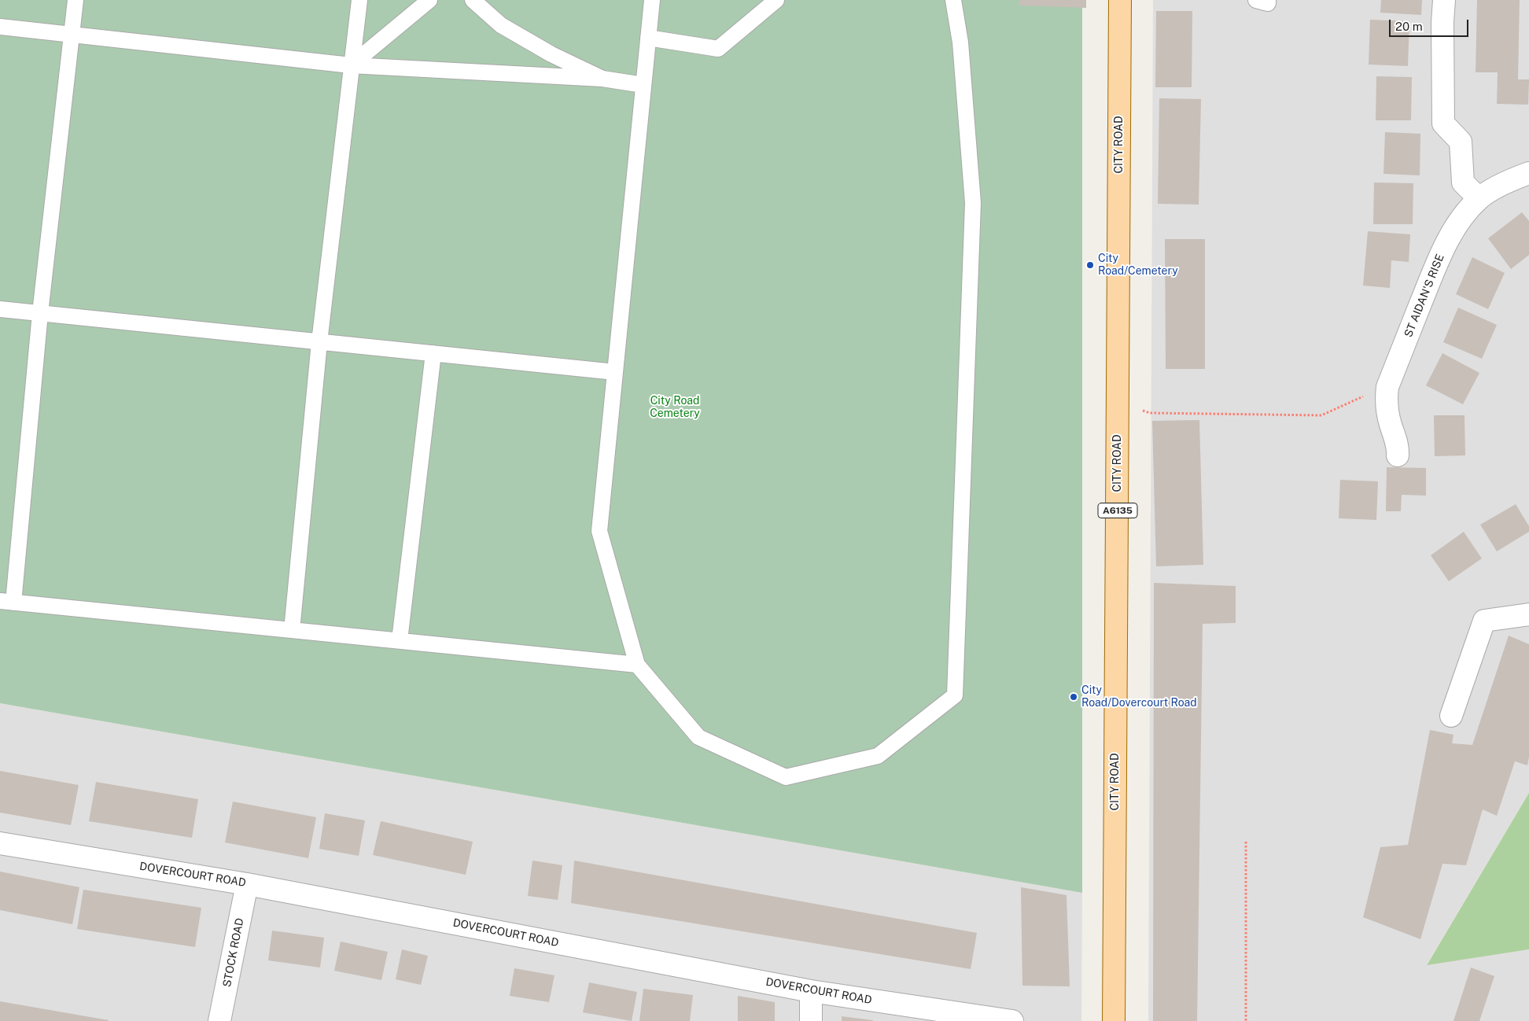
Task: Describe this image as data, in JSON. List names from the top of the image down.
{
  "streets": {
    "main road": ["CITY ROAD", "A6135"],
    "street": ["ST AIDAN'S RISE", "DOVERCOURT ROAD", "STOCK ROAD"]
  },
  "crossings": [
    ["DOVERCOURT ROAD", "STOCK ROAD"]
  ],
  "parks": ["City Road Cemetery"],
  "places": ["City Road/Cemetery", "City Road/Dovercourt Road"],
  "scale_bar": "20 m"
}
